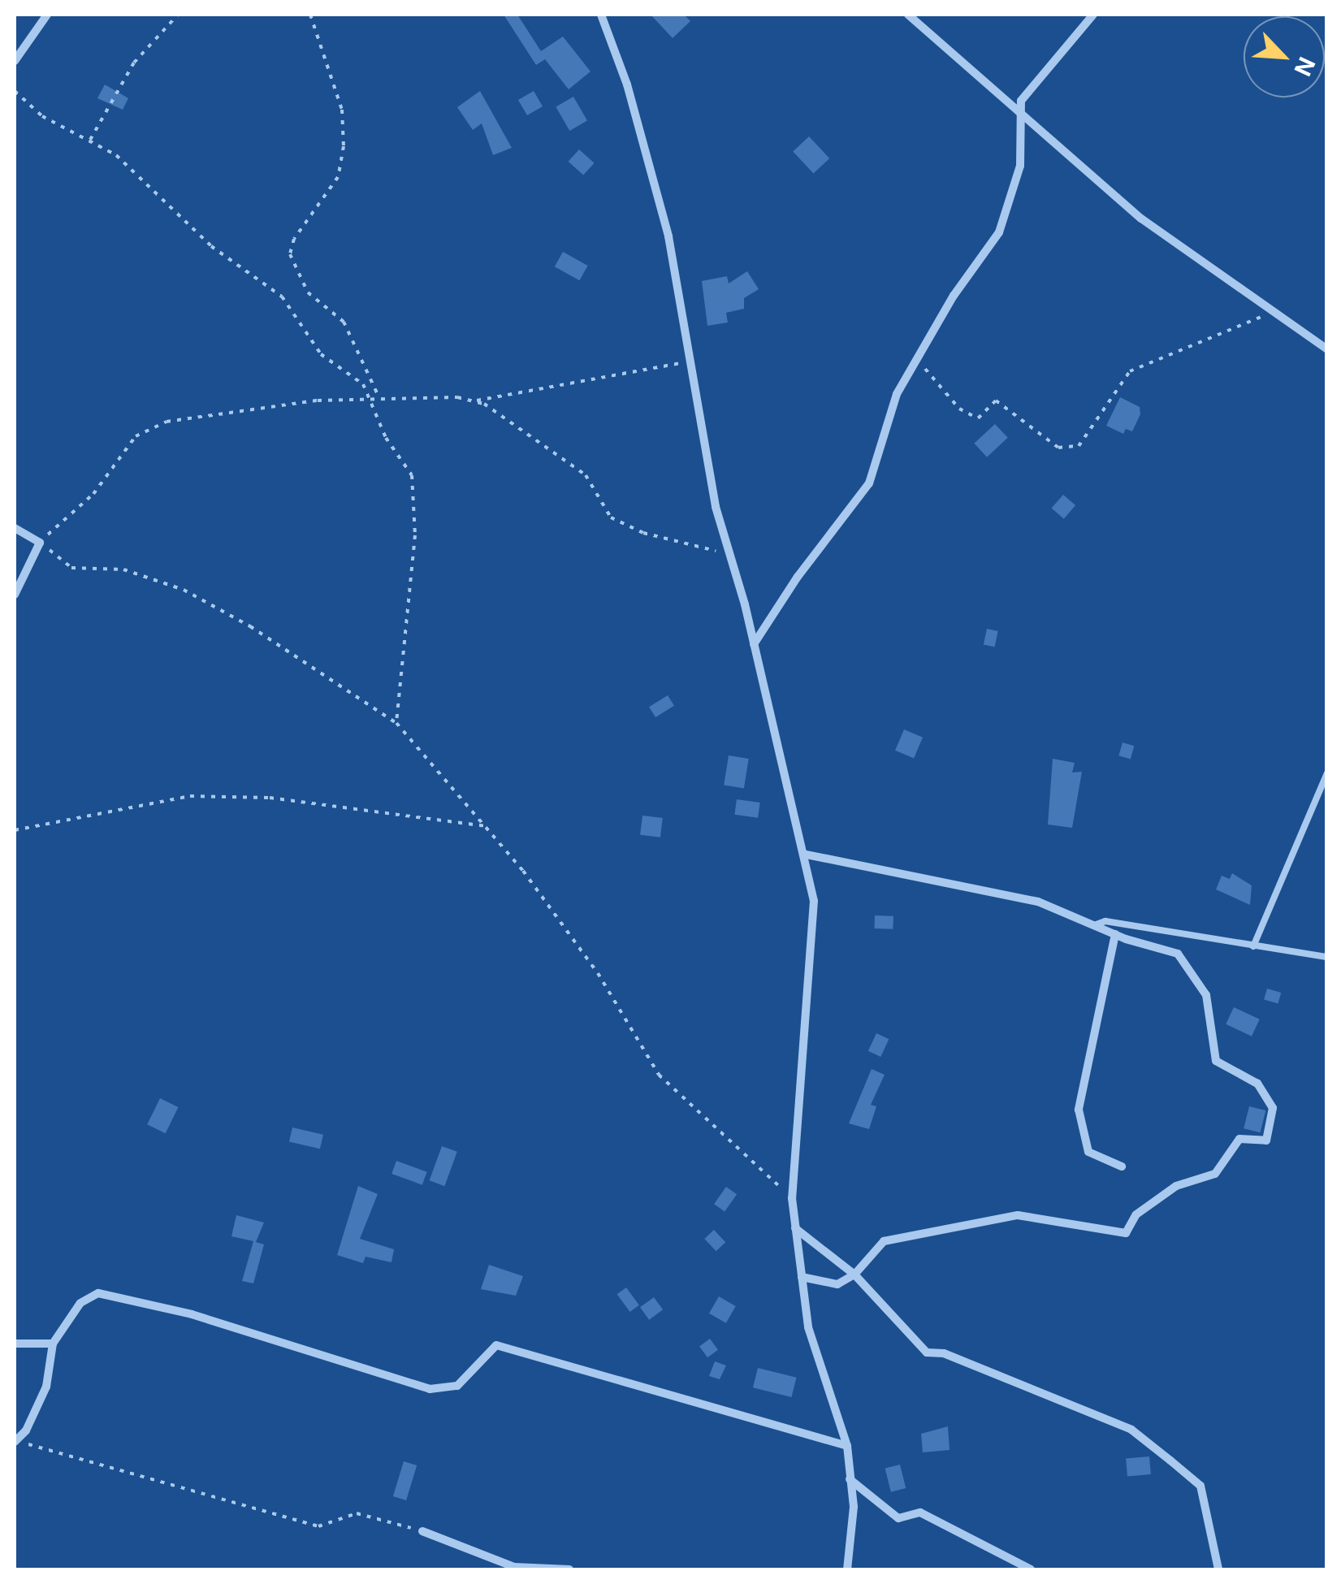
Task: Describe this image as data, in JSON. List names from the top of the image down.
{
  "north": "bottom right"
}
